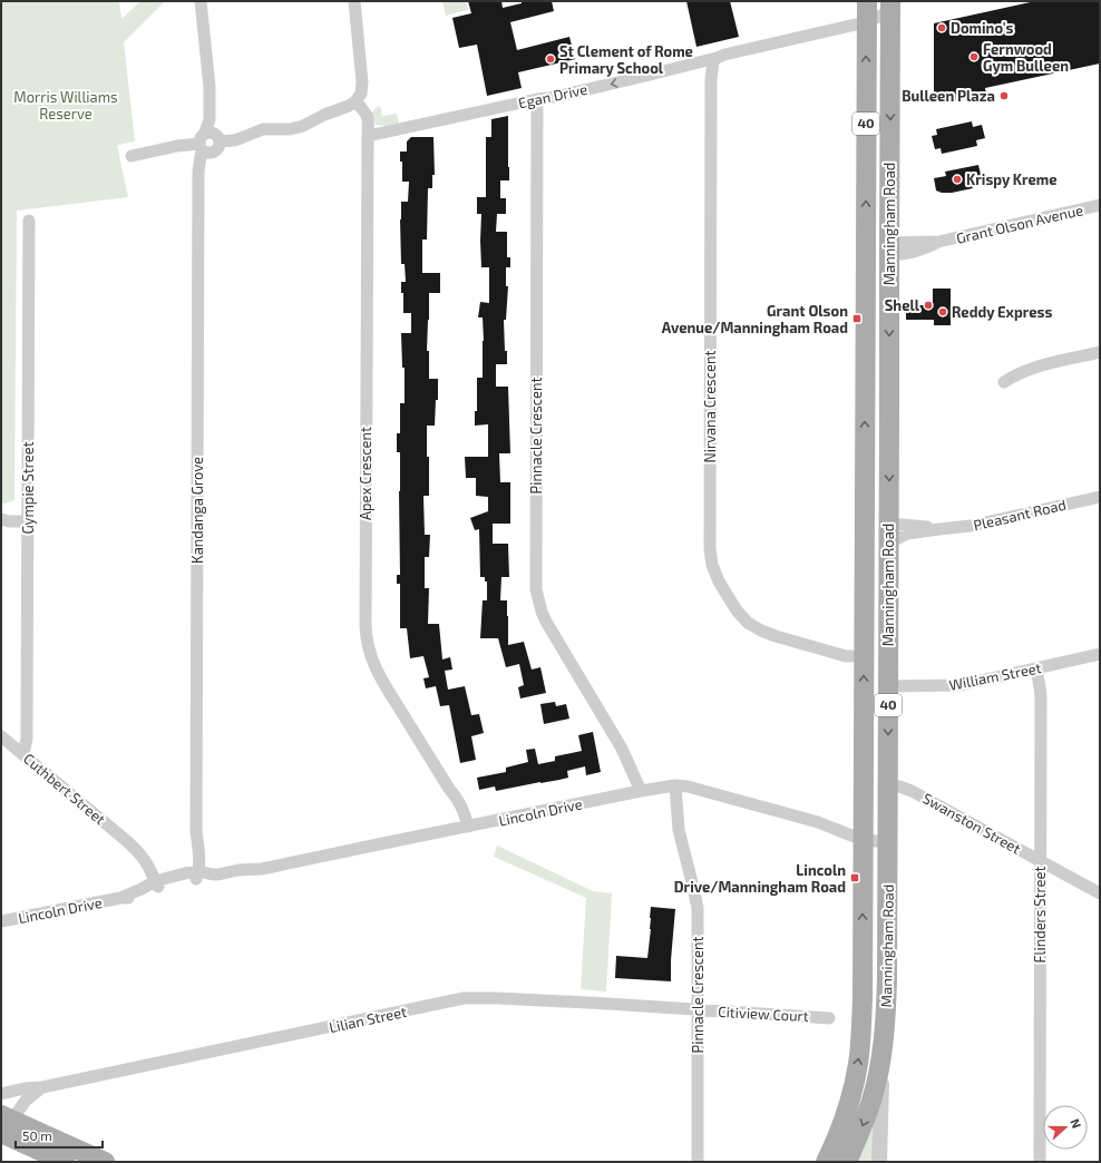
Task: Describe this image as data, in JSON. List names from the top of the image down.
{
  "streets": {
    "main road": ["40", "Manningham Road", "Grant Olson Avenue"],
    "street": [
      "Egan Drive",
      "Nirvana Crescent",
      "Pinnacle Crescent",
      "Apex Crescent",
      "Gympie Street",
      "Kandanga Grove",
      "Pleasant Road",
      "William Street",
      "Cuthbert Street",
      "Lincoln Drive",
      "Swanston Street",
      "Flinders Street",
      "Citiview Court",
      "Lilian Street"
    ]
  },
  "crossings": [
    ["Egan Drive", "Manningham Road"],
    ["Egan Drive", "Nirvana Crescent"],
    ["Egan Drive", "Pinnacle Crescent"],
    ["Egan Drive", "Apex Crescent"],
    ["Manningham Road", "Grant Olson Avenue"],
    ["Manningham Road", "Nirvana Crescent"],
    ["Manningham Road", "Pleasant Road"],
    ["Manningham Road", "William Street"],
    ["Manningham Road", "Lincoln Drive"],
    ["Manningham Road", "Swanston Street"],
    ["Pinnacle Crescent", "Lincoln Drive"],
    ["Pinnacle Crescent", "Citiview Court"],
    ["Pinnacle Crescent", "Lilian Street"],
    ["Apex Crescent", "Lincoln Drive"],
    ["Gympie Street", "Cuthbert Street"],
    ["Kandanga Grove", "Lincoln Drive"],
    ["William Street", "Flinders Street"],
    ["Cuthbert Street", "Lincoln Drive"],
    ["Swanston Street", "Flinders Street"],
    ["Citiview Court", "Lilian Street"]
  ],
  "parks": ["Morris Williams Reserve"],
  "places": {
    "other": [
      "Domino's",
      "Fernwood Gym Bulleen",
      "St Clement of Rome Primary School",
      "Bulleen Plaza",
      "Krispy Kreme",
      "Shell",
      "Reddy Express"
    ],
    "transit": ["Grant Olson Avenue/Manningham Road", "Lincoln Drive/Manningham Road"]
  },
  "scale_bar": "50 m",
  "north": "right"
}
